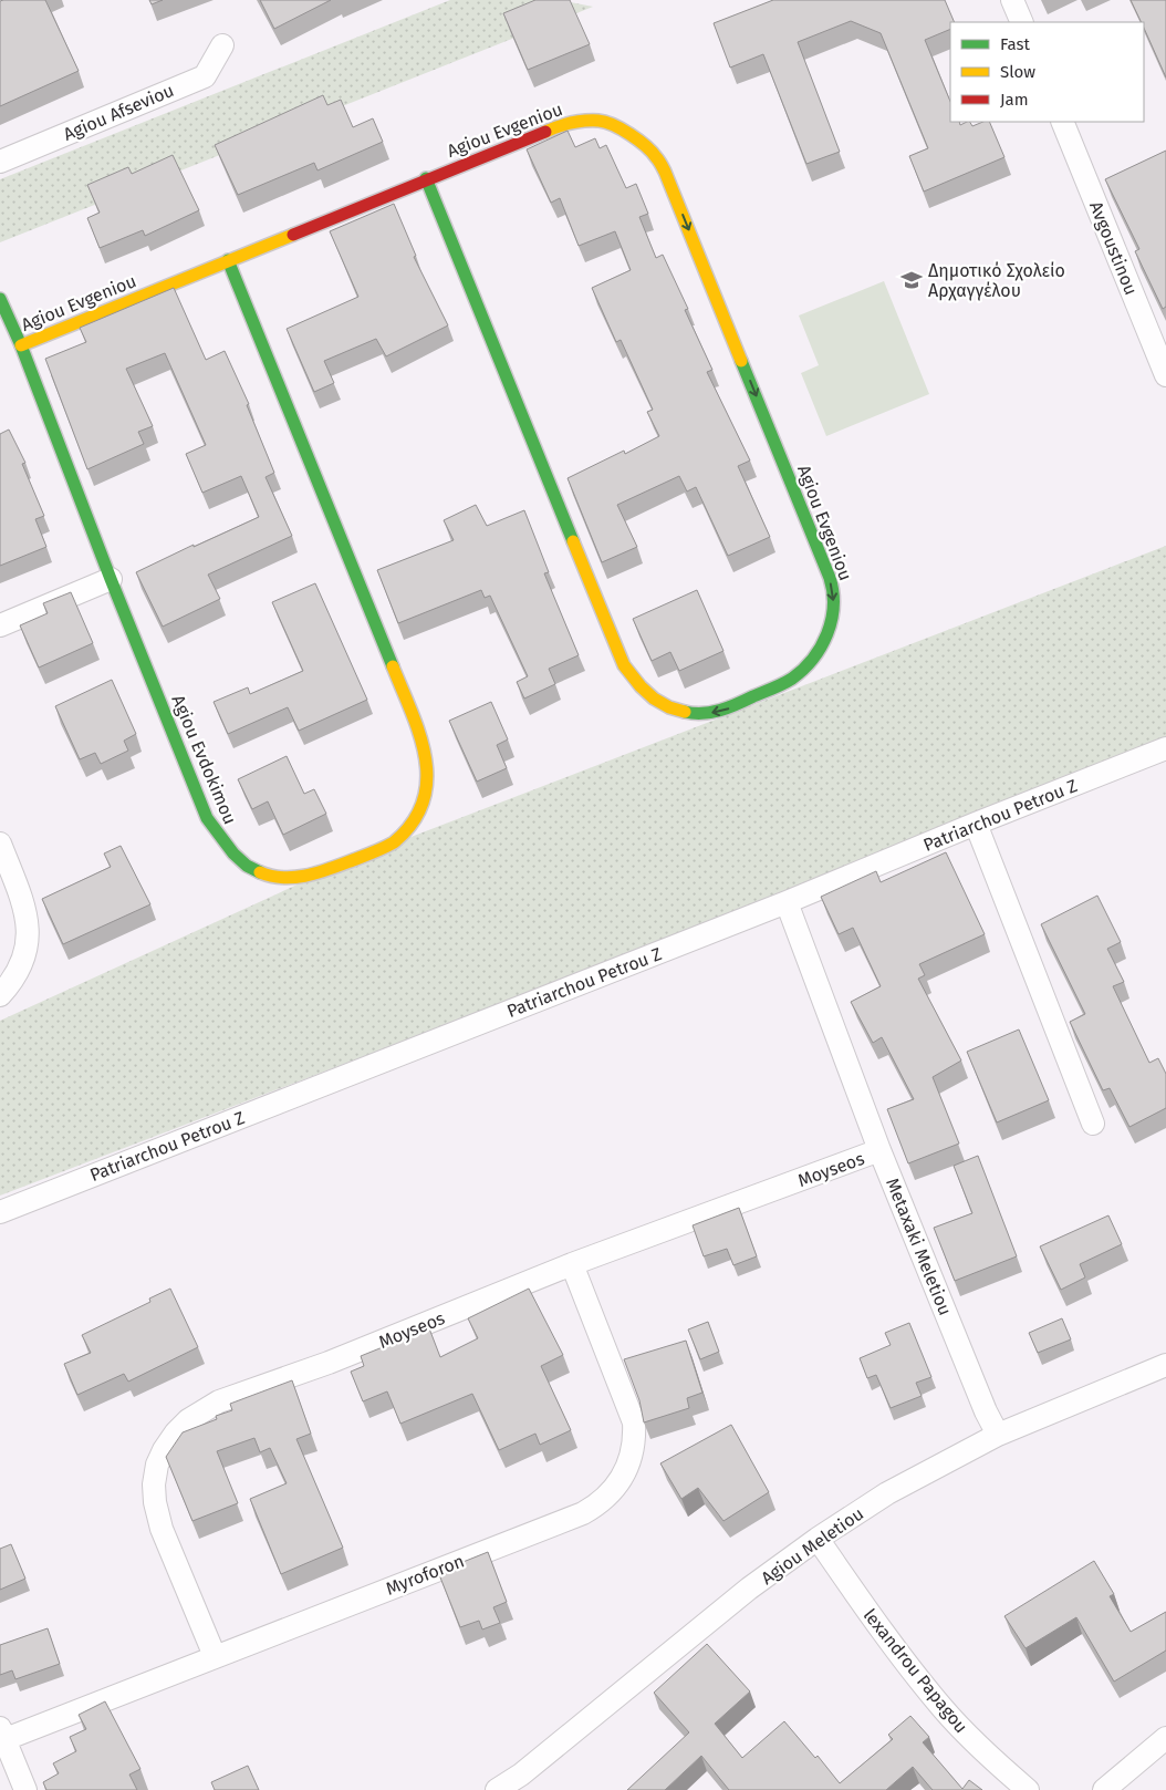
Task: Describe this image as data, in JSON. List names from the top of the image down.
{
  "streets": {
    "street": [
      "Agiou Afseviou",
      "Agiou Evgeniou",
      "Avgoustinou",
      "Agiou Evdokimou",
      "Patriarchou Petrou Z",
      "Moyseos",
      "Metaxaki Meletiou",
      "Agiou Meletiou",
      "Myroforon",
      "lexandrou Papagou"
    ]
  },
  "crossings": [
    ["Agiou Evgeniou", "Agiou Evdokimou"],
    ["Patriarchou Petrou Z", "Metaxaki Meletiou"],
    ["Moyseos", "Metaxaki Meletiou"],
    ["Moyseos", "Myroforon"],
    ["Metaxaki Meletiou", "Agiou Meletiou"],
    ["Agiou Meletiou", "lexandrou Papagou"]
  ],
  "places": {
    "school or university": ["Δημοτικό Σχολείο Αρχαγγέλου"]
  },
  "legend": ["Fast", "Slow", "Jam"]
}
